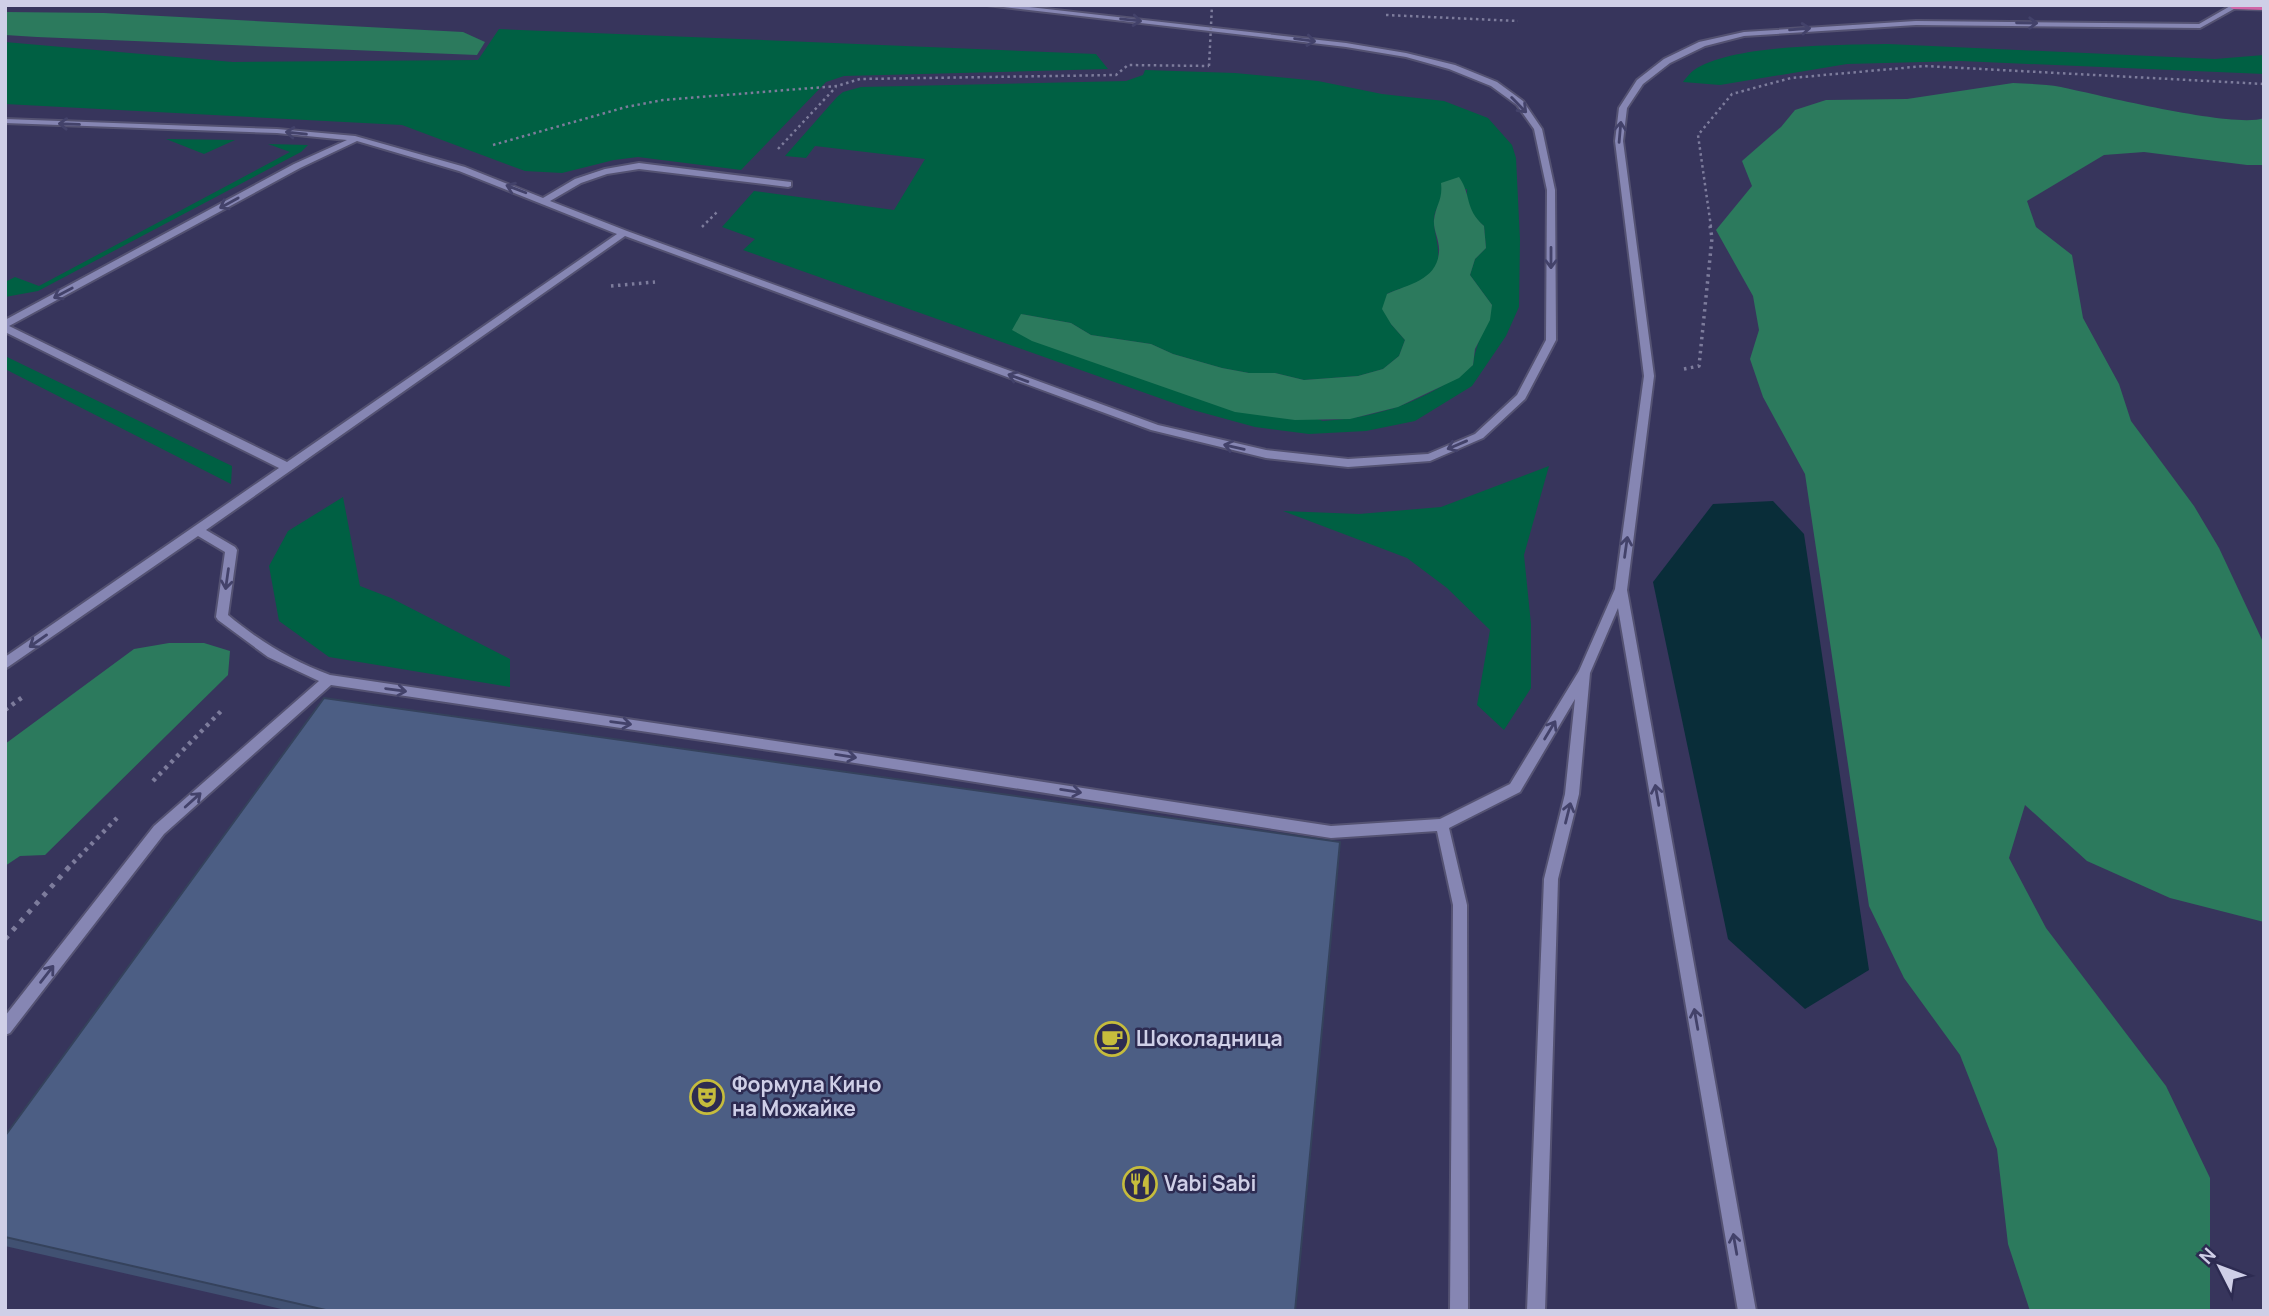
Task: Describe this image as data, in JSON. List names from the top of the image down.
{
  "places": {
    "cafe": ["Шоколадница"],
    "theatre": ["Формула Кино на Можайке"],
    "restaurant": ["Vabi Sabi"]
  },
  "north": "top left"
}
